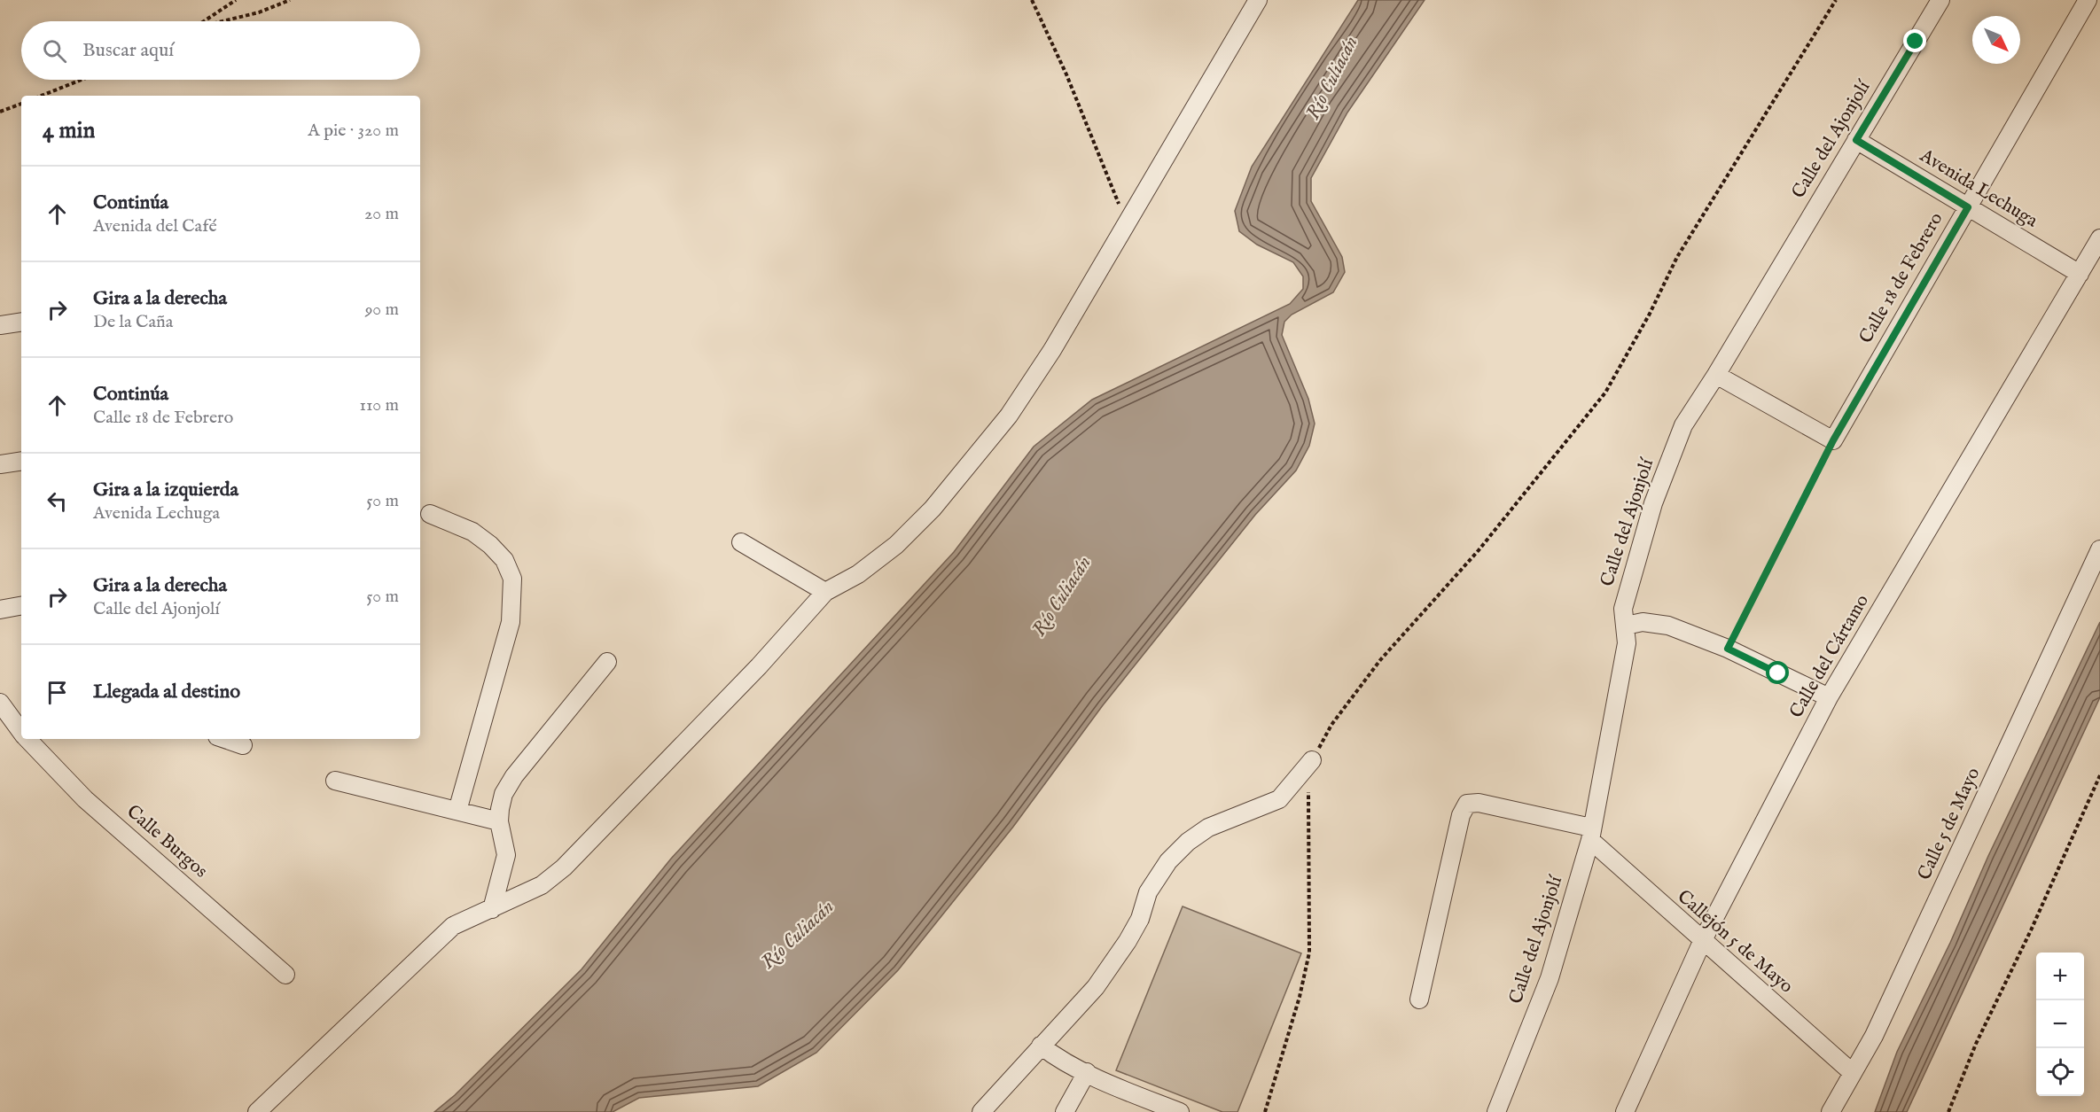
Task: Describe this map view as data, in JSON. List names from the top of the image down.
{
  "streets": {
    "street": [
      "Calle del Ajonjolí",
      "Avenida Lechuga",
      "Calle 18 de Febrero",
      "Calle del Cártamo",
      "Calle 5 de Mayo",
      "Calle Burgos",
      "Callejón 5 de Mayo"
    ]
  },
  "crossings": [
    ["Calle del Ajonjolí", "Avenida Lechuga"],
    ["Calle del Ajonjolí", "Callejón 5 de Mayo"],
    ["Avenida Lechuga", "Calle 18 de Febrero"],
    ["Avenida Lechuga", "Calle del Cártamo"],
    ["Calle del Cártamo", "Callejón 5 de Mayo"],
    ["Calle 5 de Mayo", "Callejón 5 de Mayo"]
  ],
  "water": ["Río Culiacán"],
  "north": "bottom right",
  "page": {
    "search": "Buscar aquí",
    "heading": ["4 min", "A pie · 320 m"],
    "list": [
      ["Continúa", "Avenida del Café", "20 m"],
      ["Gira a la derecha", "De la Caña", "90 m"],
      ["Continúa", "Calle 18 de Febrero", "110 m"],
      ["Gira a la izquierda", "Avenida Lechuga", "50 m"],
      ["Gira a la derecha", "Calle del Ajonjolí", "50 m"],
      "Llegada al destino"
    ],
    "map_buttons": ["+", "−"]
  }
}
